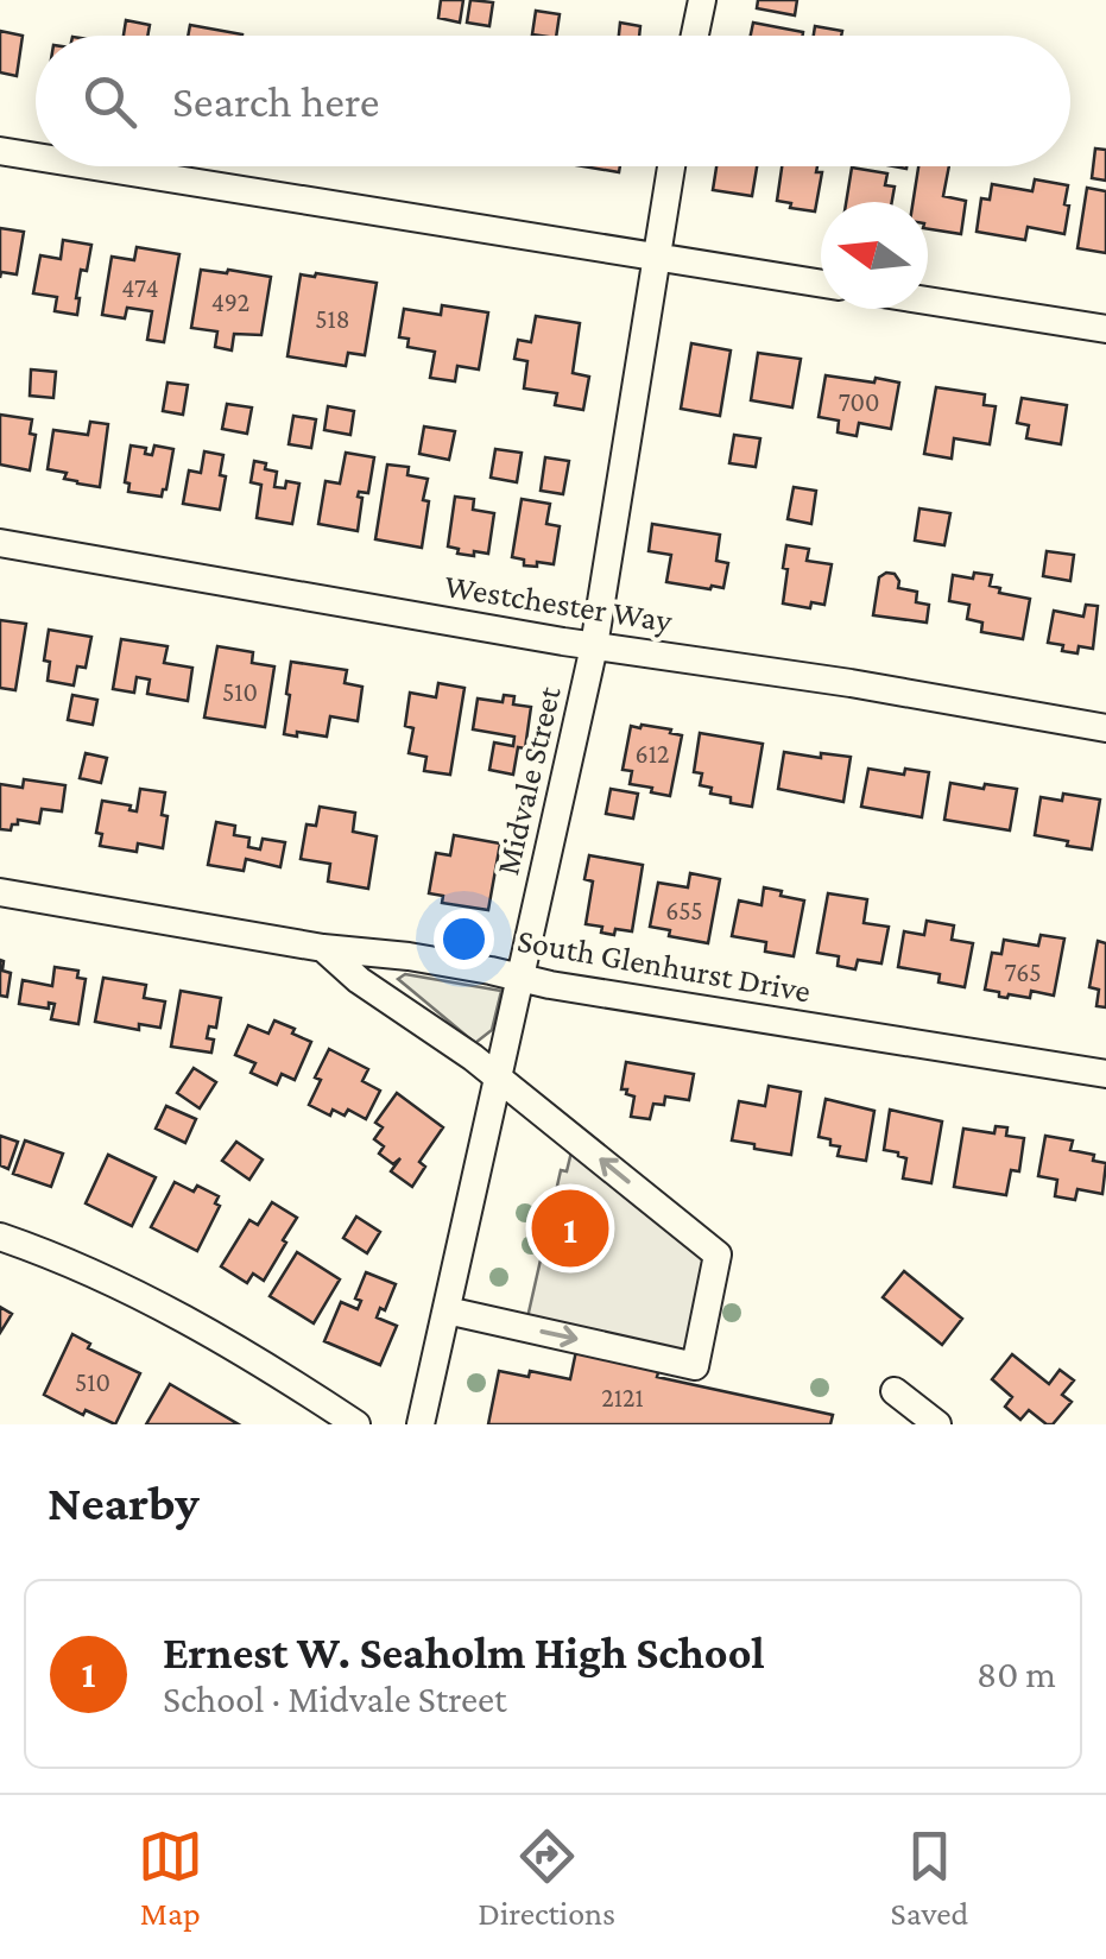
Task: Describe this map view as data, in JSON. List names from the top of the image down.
{
  "streets": {
    "street": ["Westchester Way", "Midvale Street", "South Glenhurst Drive"]
  },
  "crossings": [
    ["Westchester Way", "Midvale Street"],
    ["Midvale Street", "South Glenhurst Drive"]
  ],
  "house_numbers": [
    "474",
    "492",
    "518",
    "700",
    "510",
    "612",
    "655",
    "765",
    "510",
    "2121"
  ],
  "north": "left",
  "page": {
    "search": "Search here",
    "pins": "1",
    "heading": "Nearby",
    "list": [
      {
        "mark": "1",
        "name": "Ernest W. Seaholm High School",
        "note": "School · Midvale Street",
        "value": "80 m"
      }
    ],
    "nav": ["Map", "Directions", "Saved"]
  }
}
